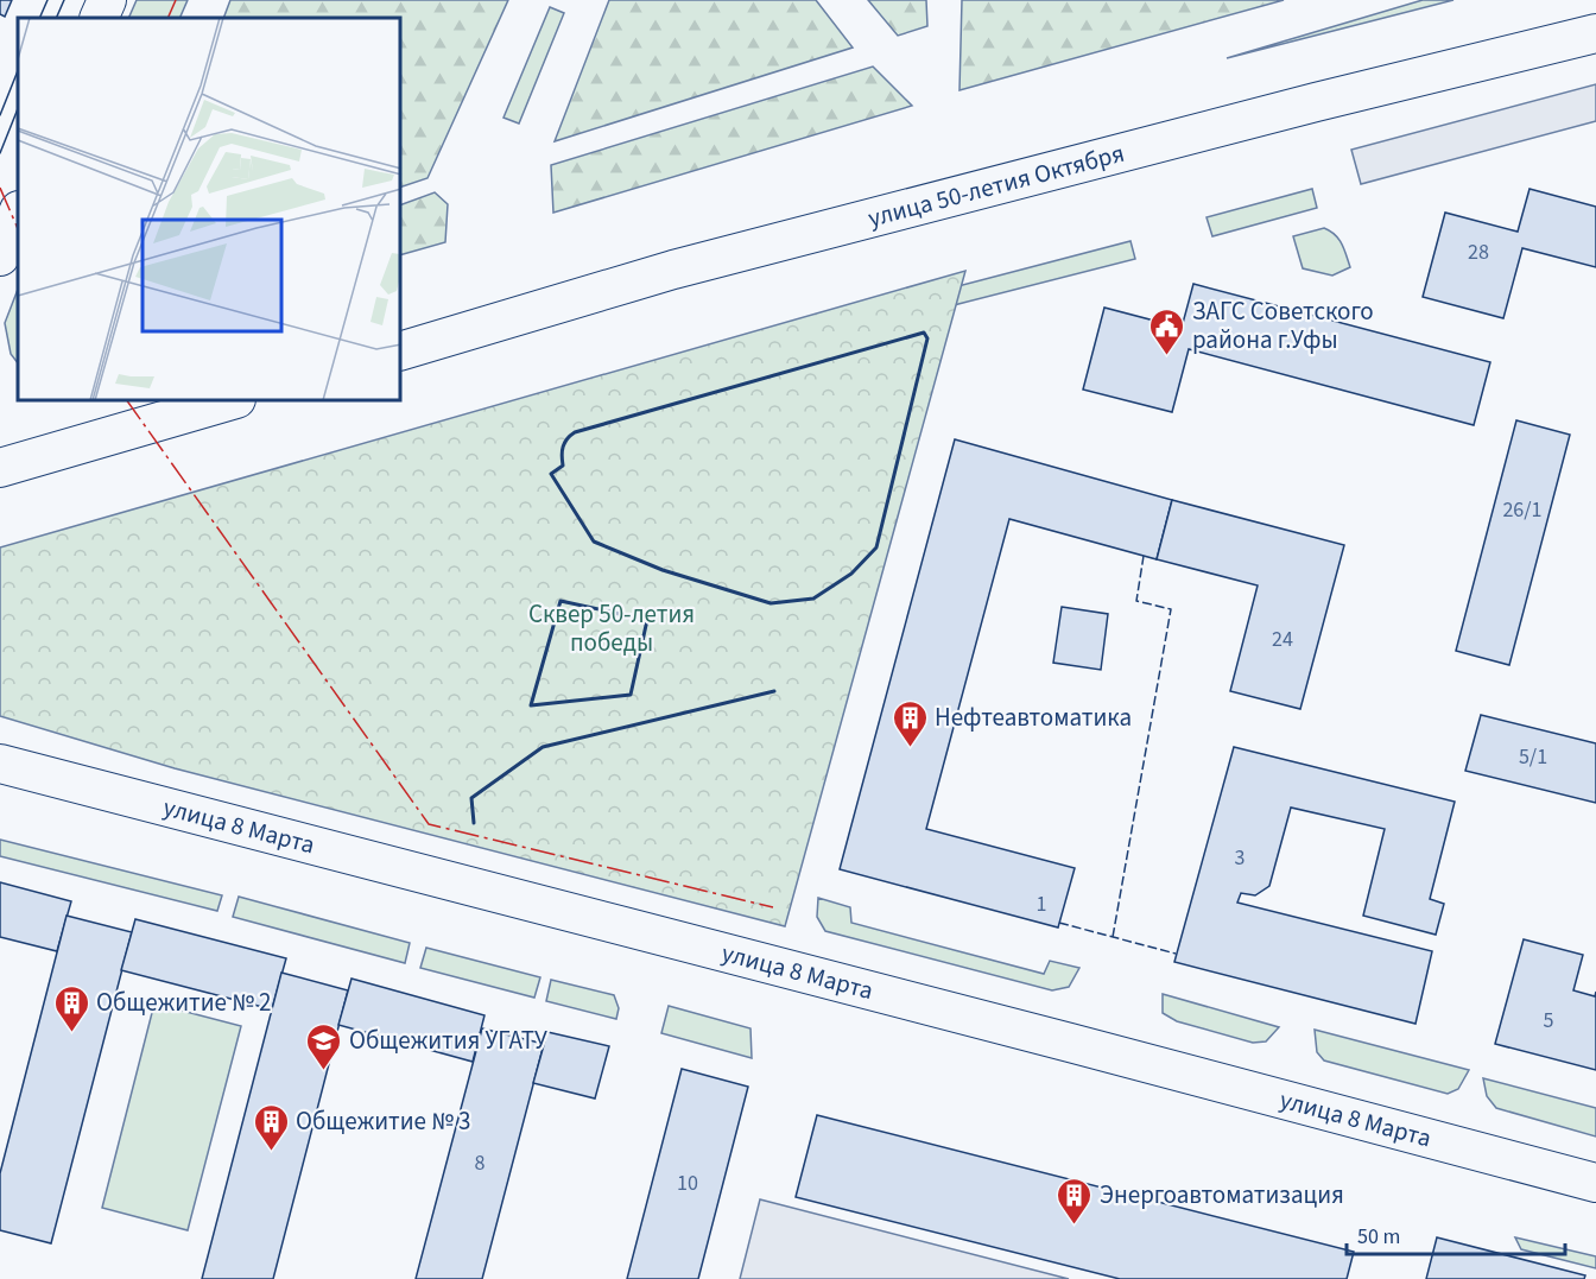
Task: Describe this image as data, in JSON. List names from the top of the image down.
{
  "streets": {
    "main road": ["улица 50-летия Октября", "улица 8 Марта"]
  },
  "parks": ["Сквер 50-летия победы"],
  "places": {
    "public building": ["ЗАГС Советского района г.Уфы"],
    "building": [
      "Нефтеавтоматика",
      "Общежитие № 2",
      "Общежитие № 3",
      "Энергоавтоматизация"
    ],
    "school or university": ["Общежития УГАТУ"]
  },
  "house_numbers": [
    "28",
    "26/1",
    "24",
    "5/1",
    "3",
    "1",
    "5",
    "8",
    "10"
  ],
  "scale_bar": "50 m"
}
